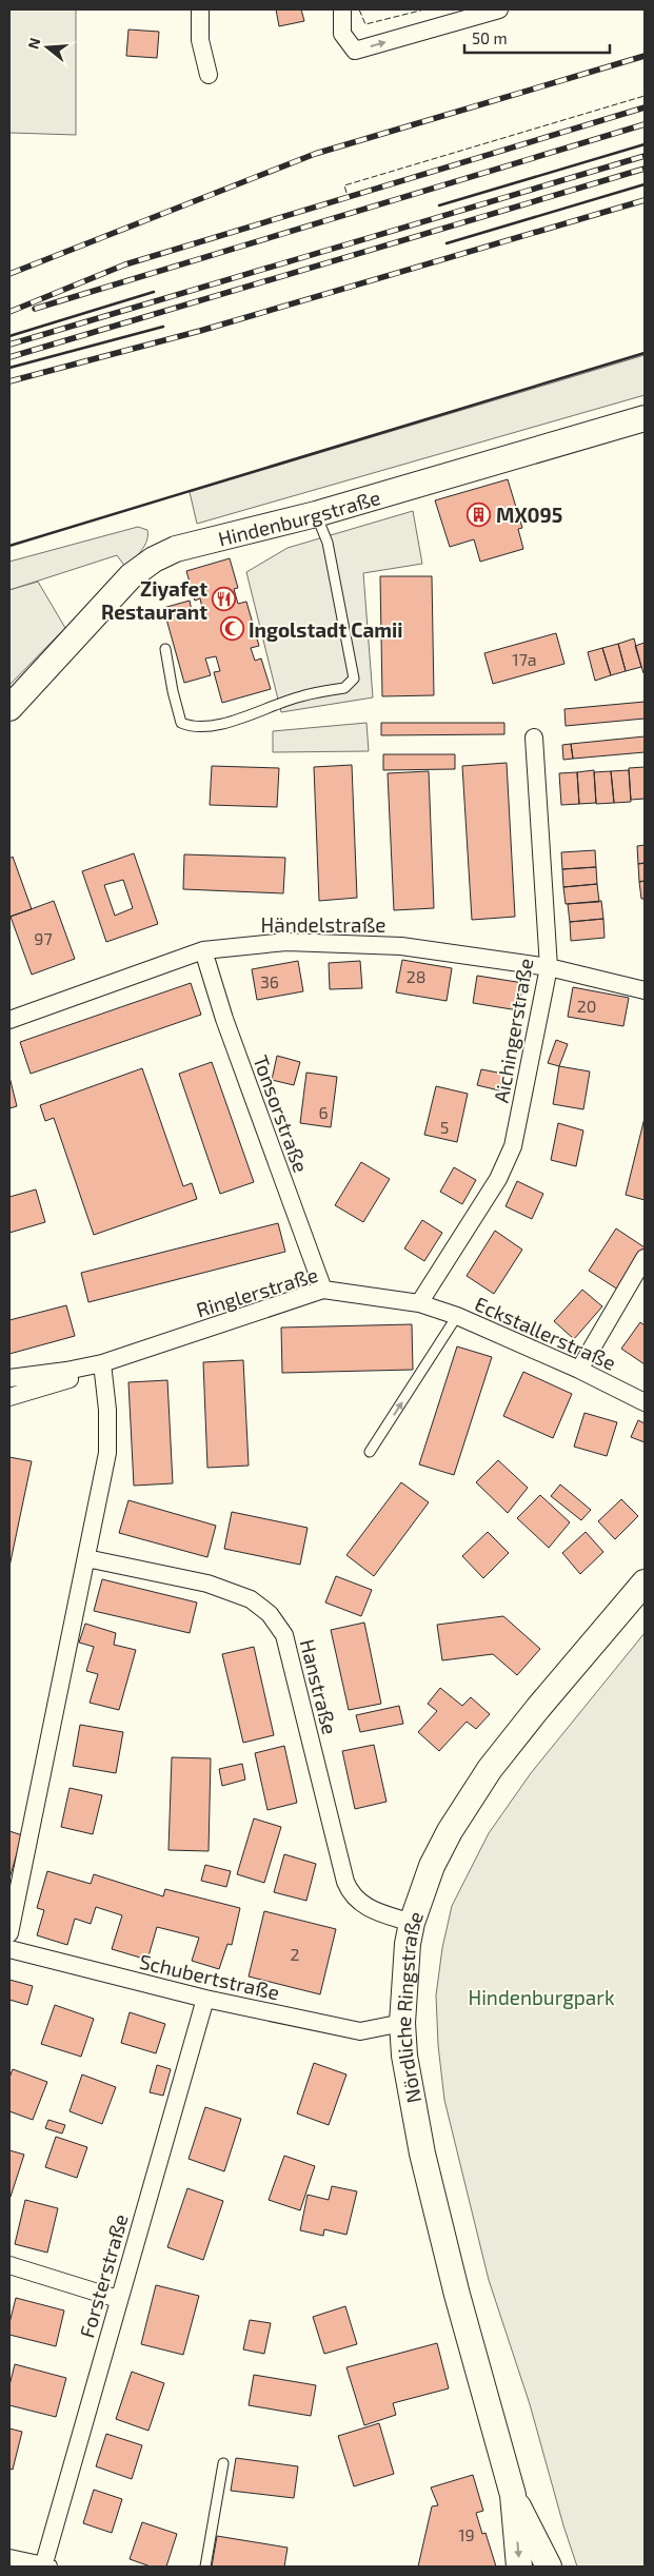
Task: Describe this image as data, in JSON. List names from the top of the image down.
{
  "streets": {
    "main road": ["Hindenburgstraße", "Nördliche Ringstraße"],
    "street": [
      "Händelstraße",
      "Aichingerstraße",
      "Tonsorstraße",
      "Ringlerstraße",
      "Eckstallerstraße",
      "Hanstraße",
      "Schubertstraße",
      "Forsterstraße"
    ]
  },
  "crossings": [
    ["Händelstraße", "Aichingerstraße"],
    ["Händelstraße", "Tonsorstraße"],
    ["Aichingerstraße", "Ringlerstraße"],
    ["Tonsorstraße", "Ringlerstraße"],
    ["Ringlerstraße", "Eckstallerstraße"],
    ["Hanstraße", "Nördliche Ringstraße"],
    ["Schubertstraße", "Nördliche Ringstraße"],
    ["Schubertstraße", "Forsterstraße"]
  ],
  "parks": ["Hindenburgpark"],
  "places": {
    "building": ["MX095"],
    "restaurant": ["Ziyafet Restaurant"],
    "mosque": ["Ingolstadt Camii"]
  },
  "house_numbers": [
    "17a",
    "97",
    "28",
    "36",
    "20",
    "6",
    "5",
    "2",
    "19"
  ],
  "scale_bar": "50 m",
  "north": "left"
}
